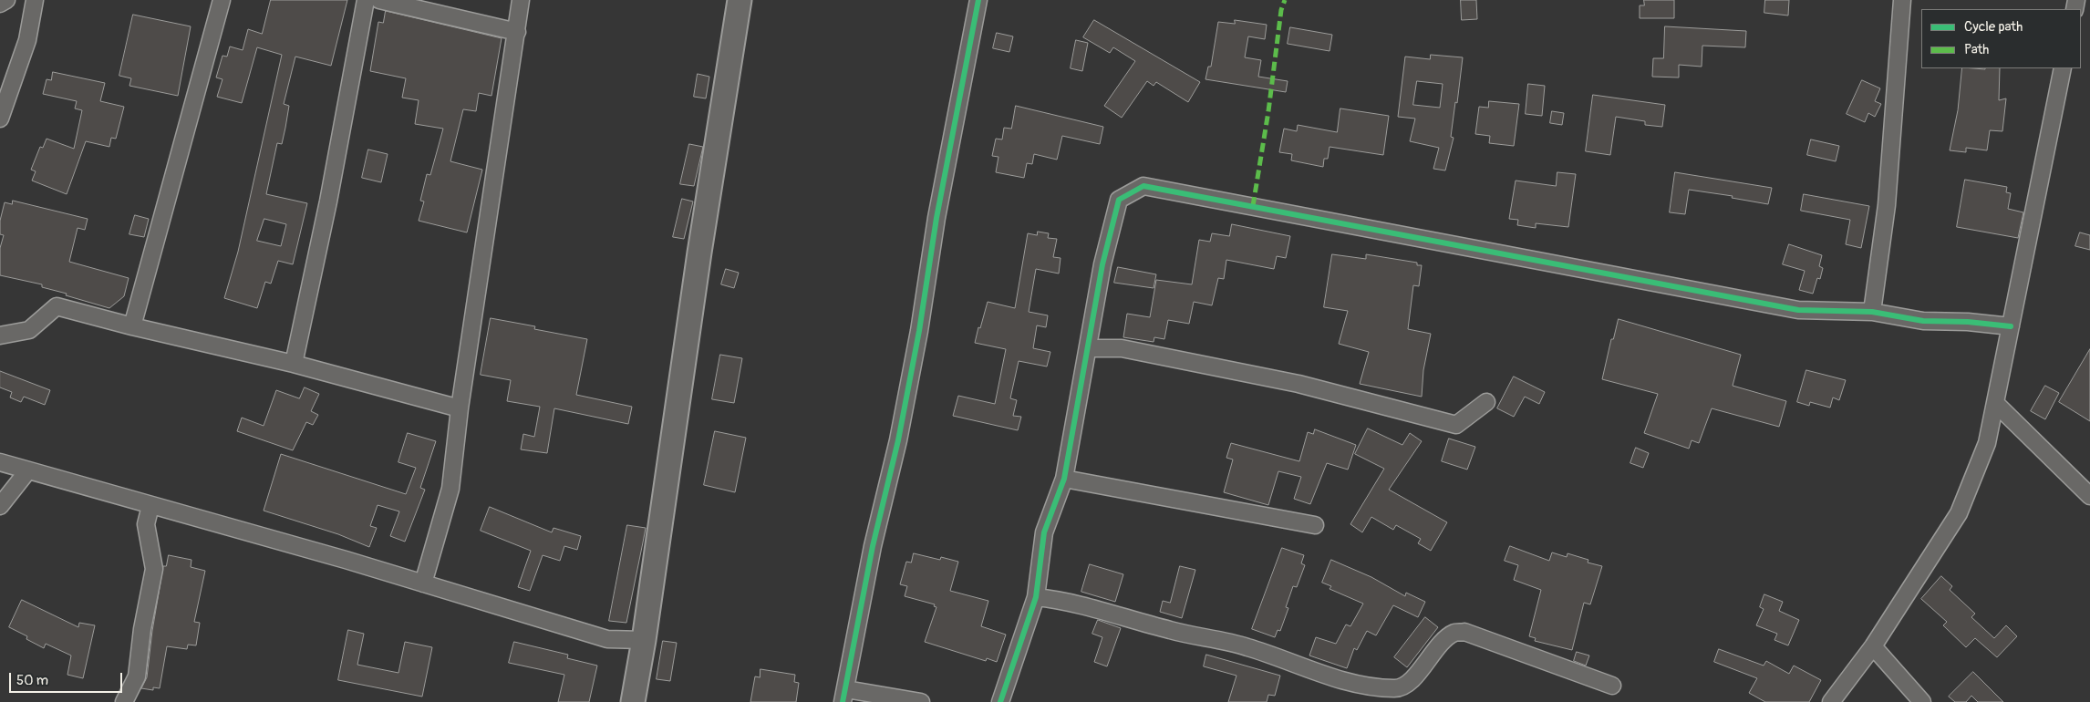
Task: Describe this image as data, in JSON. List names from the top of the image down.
{
  "legend": ["Cycle path", "Path"],
  "scale_bar": "50 m"
}
